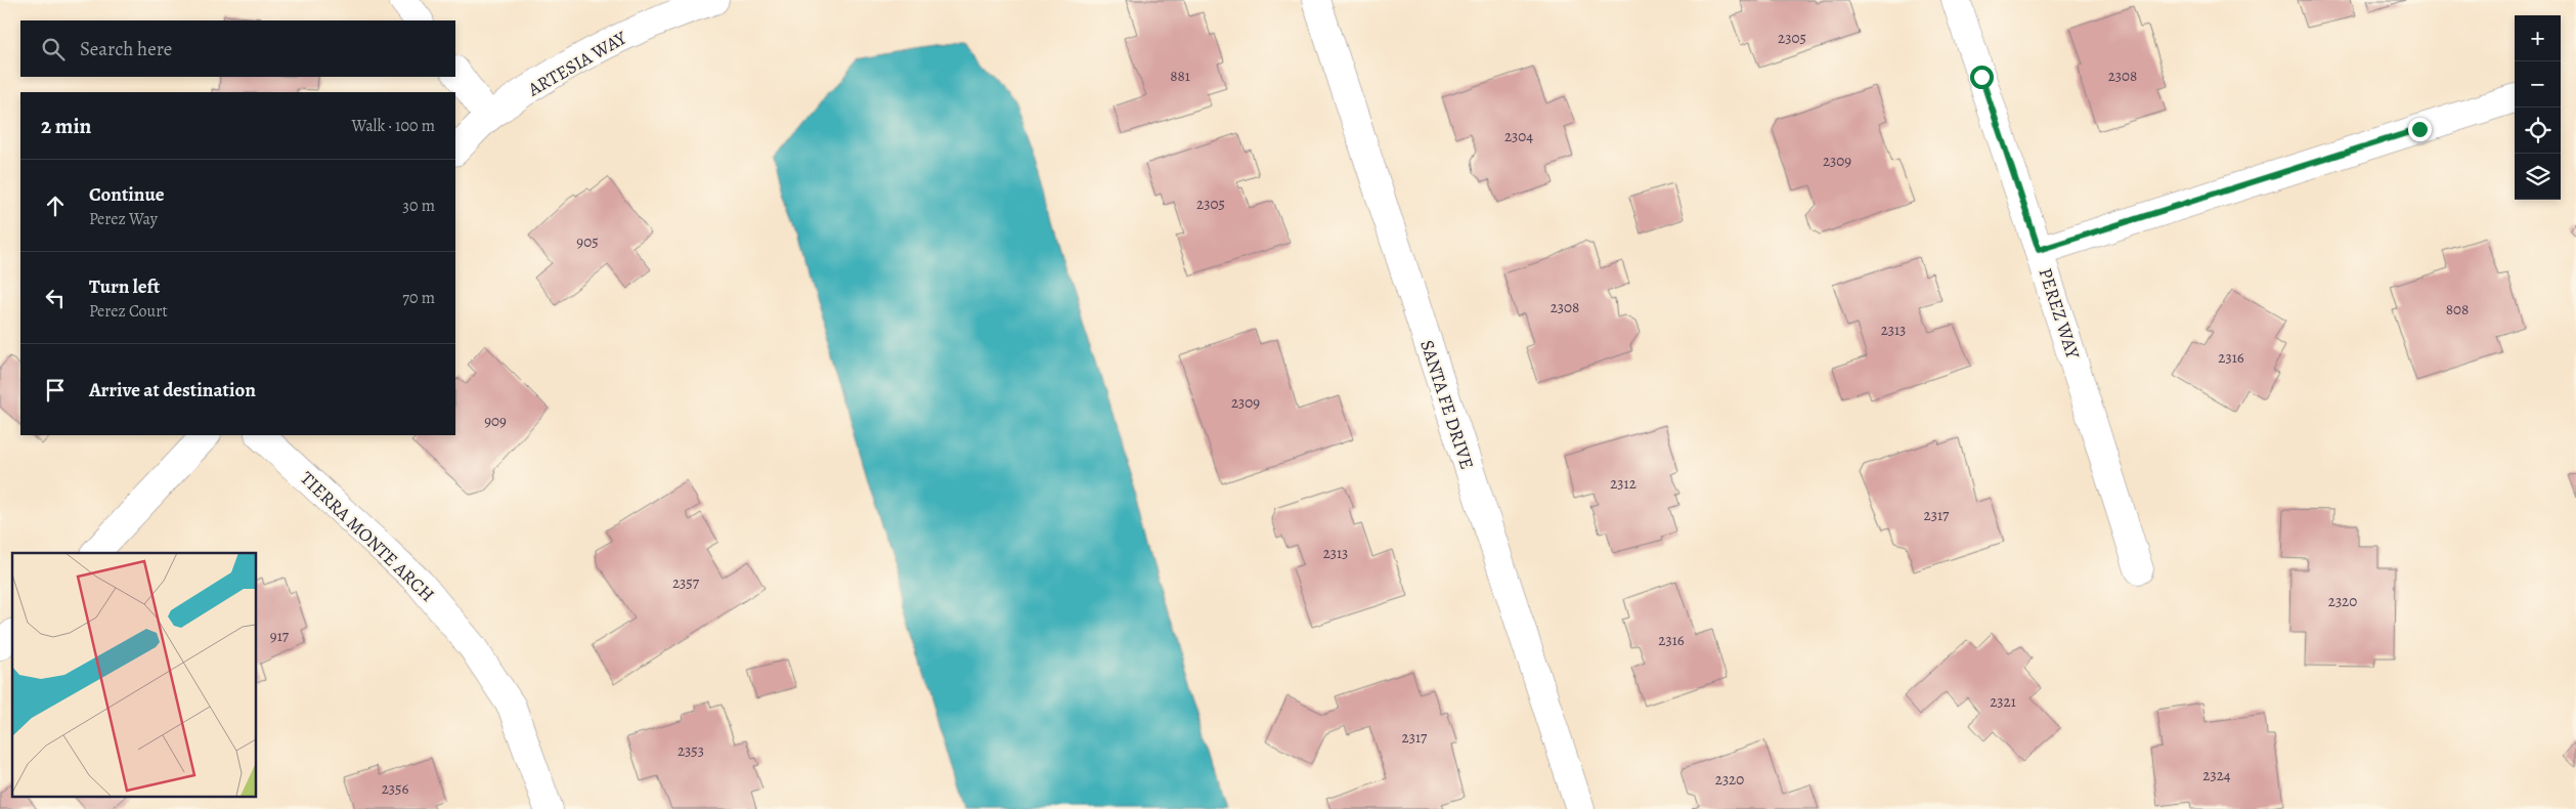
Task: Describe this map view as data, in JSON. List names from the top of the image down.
{
  "streets": {
    "street": [
      "ARTESIA WAY",
      "PEREZ WAY",
      "SANTA FE DRIVE",
      "TIERRA MONTE ARCH"
    ]
  },
  "house_numbers": [
    "2305",
    "881",
    "2308",
    "2304",
    "2309",
    "2305",
    "905",
    "2308",
    "808",
    "2313",
    "2316",
    "2309",
    "909",
    "2312",
    "2317",
    "2313",
    "2357",
    "2320",
    "917",
    "2316",
    "2321",
    "2317",
    "2353",
    "2324",
    "2320",
    "2356"
  ],
  "page": {
    "map_buttons": ["+", "−"],
    "search": "Search here",
    "heading": ["2 min", "Walk · 100 m"],
    "list": [
      ["Continue", "Perez Way", "30 m"],
      ["Turn left", "Perez Court", "70 m"],
      "Arrive at destination"
    ]
  }
}
